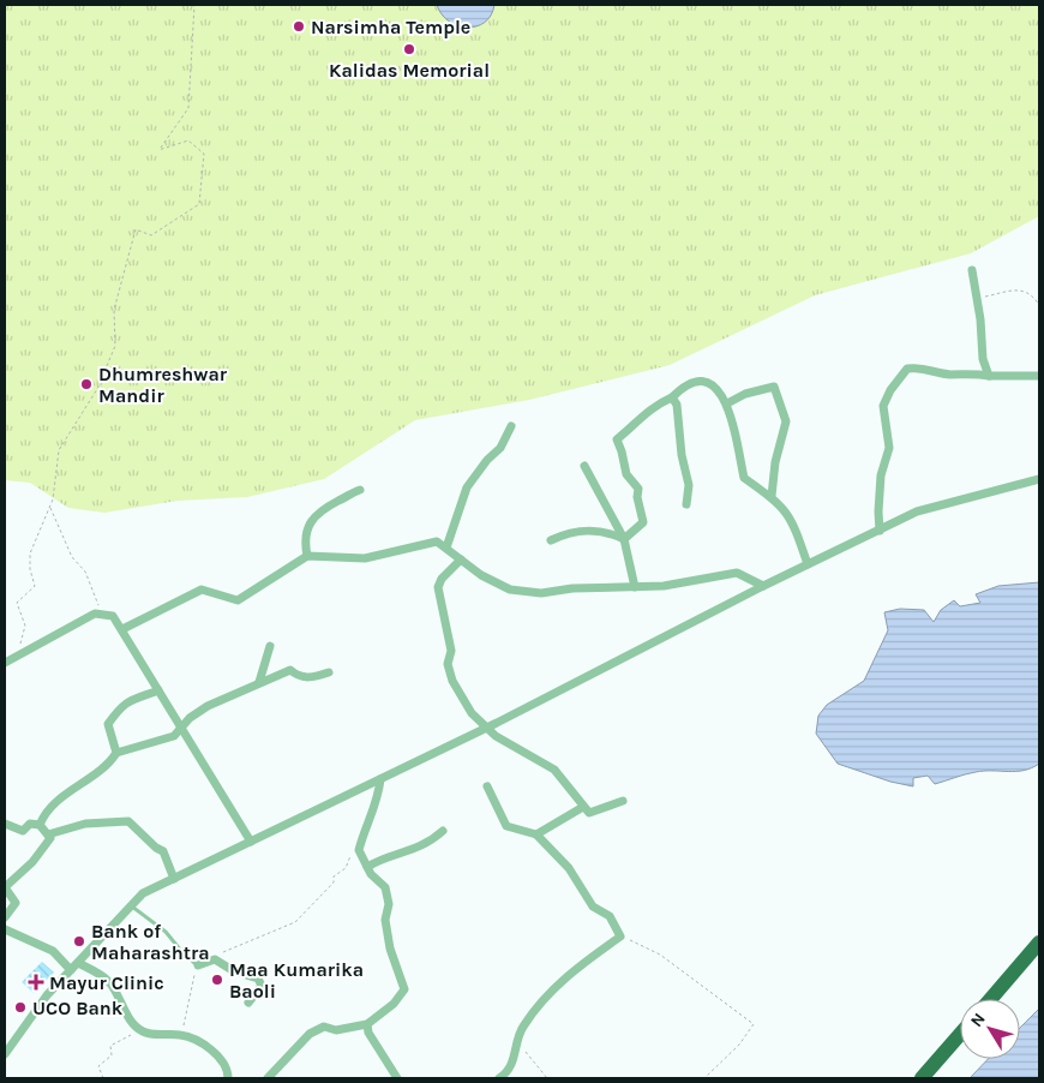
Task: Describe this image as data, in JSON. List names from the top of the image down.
{
  "places": {
    "other": [
      "Narsimha Temple",
      "Kalidas Memorial",
      "Dhumreshwar Mandir",
      "Bank of Maharashtra",
      "Maa Kumarika Baoli",
      "UCO Bank"
    ],
    "health": ["Mayur Clinic"]
  },
  "north": "top left"
}
